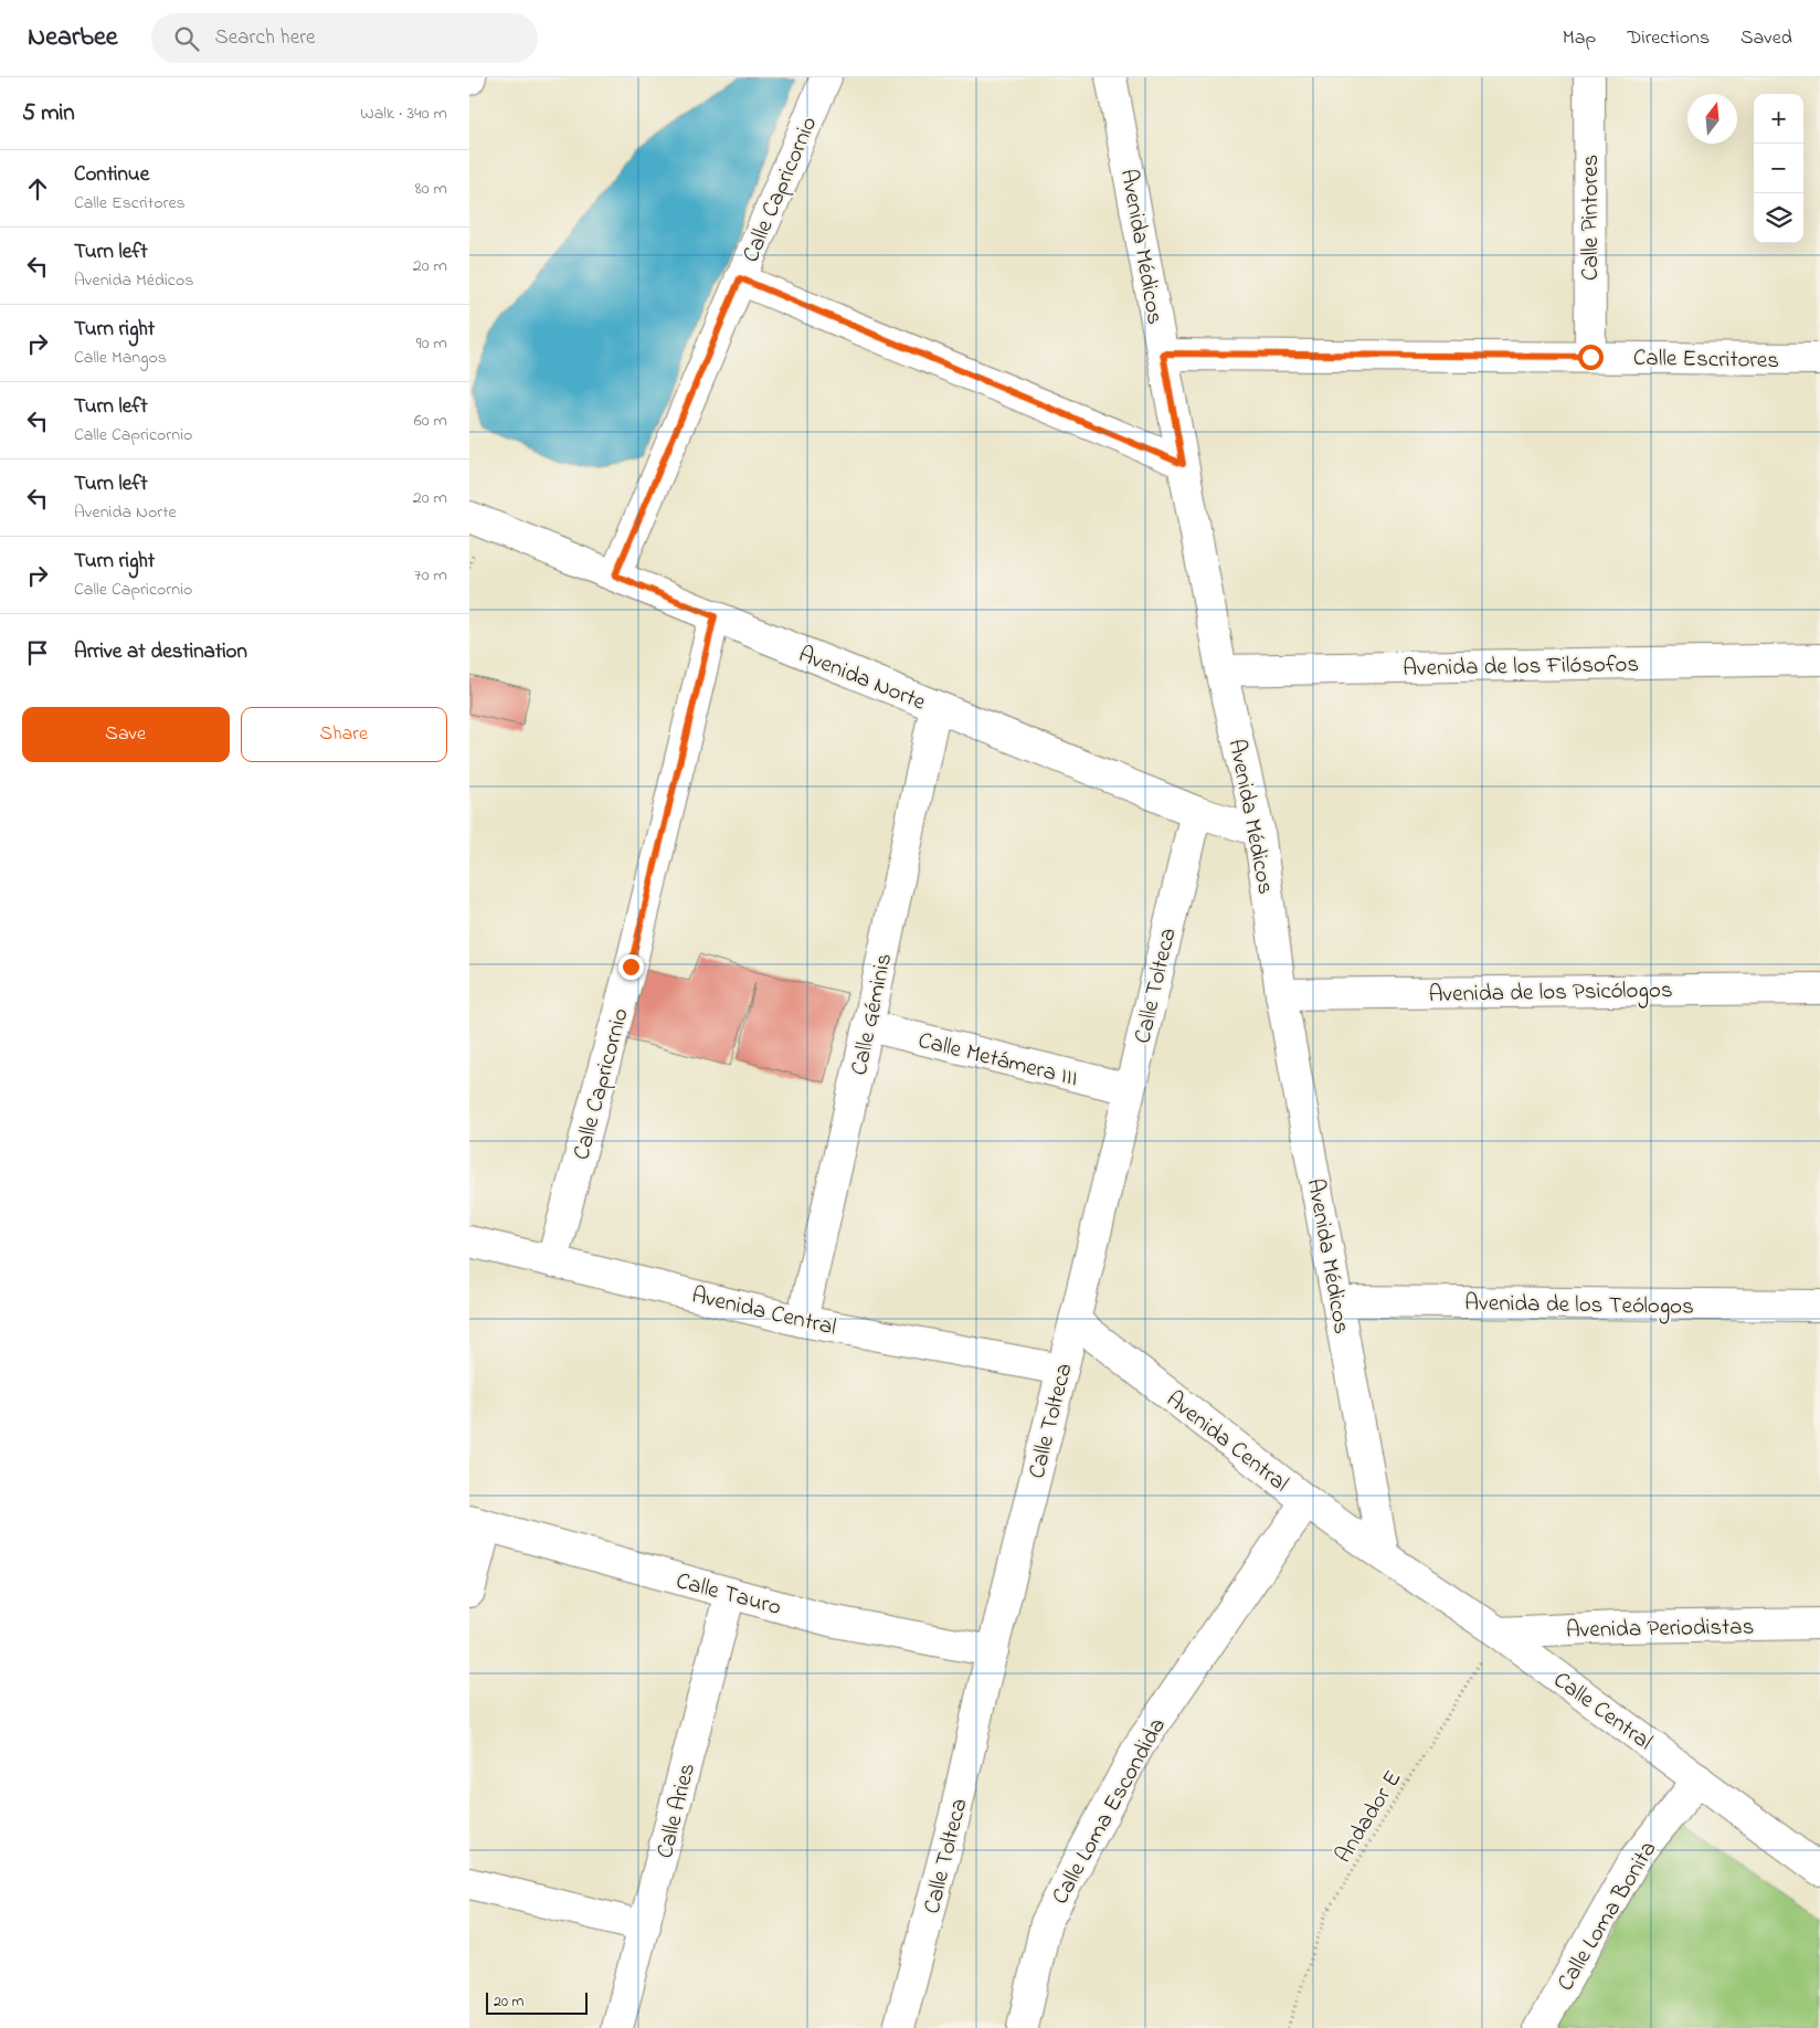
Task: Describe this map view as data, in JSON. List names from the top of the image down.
{
  "streets": {
    "street": [
      "Calle Capricornio",
      "Calle Pintores",
      "Avenida Médicos",
      "Calle Escritores",
      "Avenida de los Filósofos",
      "Avenida Norte",
      "Calle Tolteca",
      "Avenida de los Psicólogos",
      "Calle Géminis",
      "Calle Metámera III",
      "Avenida de los Teólogos",
      "Avenida Central",
      "Calle Tauro",
      "Avenida Periodistas",
      "Calle Central",
      "Calle Aries",
      "Calle Loma Escondida",
      "Calle Loma Bonita"
    ],
    "path": ["Andador E"]
  },
  "crossings": [
    ["Calle Capricornio", "Avenida Norte"],
    ["Calle Capricornio", "Avenida Central"],
    ["Calle Pintores", "Calle Escritores"],
    ["Avenida Médicos", "Calle Escritores"],
    ["Avenida Médicos", "Avenida de los Filósofos"],
    ["Avenida Médicos", "Avenida Norte"],
    ["Avenida Médicos", "Avenida de los Psicólogos"],
    ["Avenida Médicos", "Avenida de los Teólogos"],
    ["Avenida Médicos", "Avenida Central"],
    ["Avenida Médicos", "Calle Central"],
    ["Avenida Norte", "Calle Tolteca"],
    ["Avenida Norte", "Calle Géminis"],
    ["Calle Tolteca", "Calle Metámera III"],
    ["Calle Tolteca", "Avenida Central"],
    ["Calle Tolteca", "Calle Tauro"],
    ["Calle Géminis", "Calle Metámera III"],
    ["Calle Géminis", "Avenida Central"],
    ["Avenida Central", "Calle Central"],
    ["Avenida Central", "Calle Loma Escondida"],
    ["Calle Tauro", "Calle Aries"],
    ["Avenida Periodistas", "Calle Central"],
    ["Avenida Periodistas", "Andador E"],
    ["Calle Central", "Andador E"],
    ["Calle Central", "Calle Loma Bonita"]
  ],
  "scale_bar": "20 m",
  "north": "top",
  "page": {
    "header": "Nearbee",
    "search": "Search here",
    "nav": ["Map", "Directions", "Saved"],
    "heading": ["5 min", "Walk · 340 m"],
    "map_buttons": ["+", "−"],
    "list": [
      ["Continue", "Calle Escritores", "80 m"],
      ["Turn left", "Avenida Médicos", "20 m"],
      ["Turn right", "Calle Mangos", "90 m"],
      ["Turn left", "Calle Capricornio", "60 m"],
      ["Turn left", "Avenida Norte", "20 m"],
      ["Turn right", "Calle Capricornio", "70 m"],
      "Arrive at destination"
    ],
    "buttons": ["Save", "Share"],
    "scale": "20 m"
  }
}
